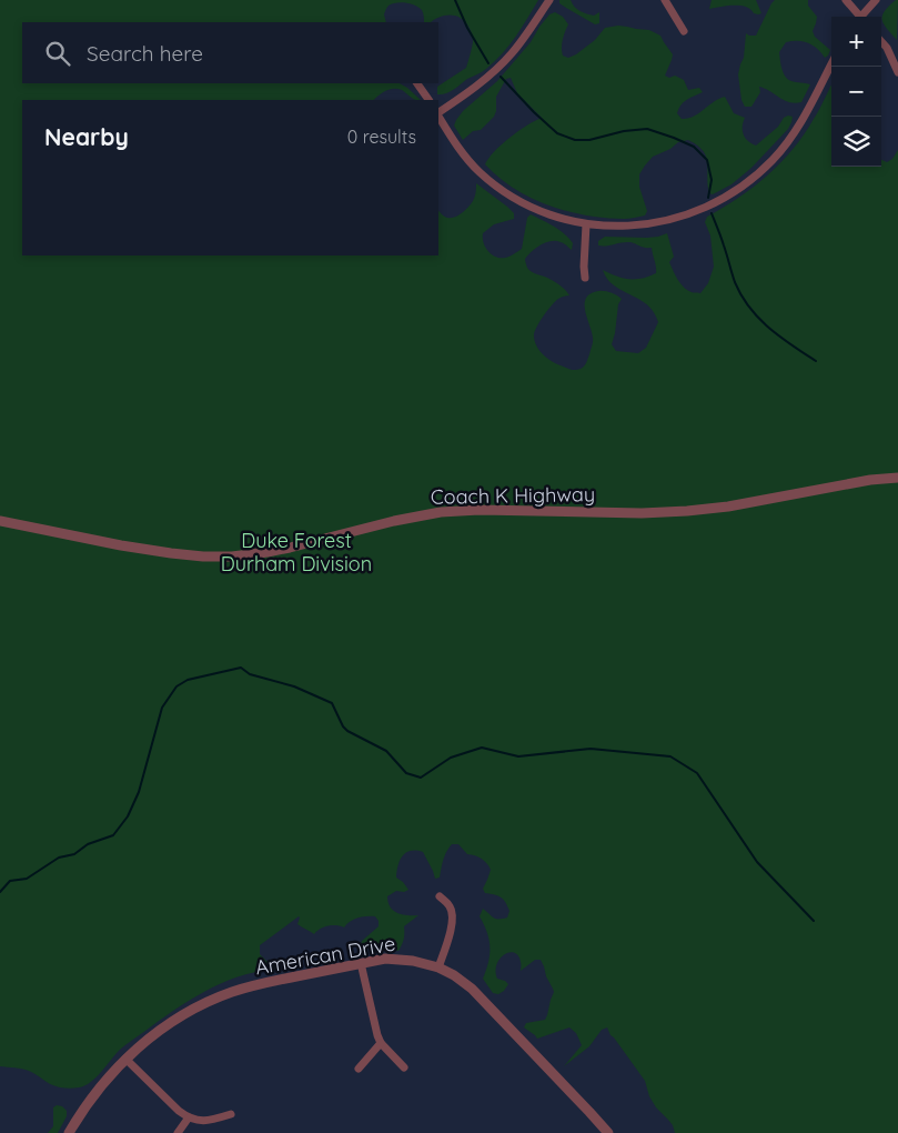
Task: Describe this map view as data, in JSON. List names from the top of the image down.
{
  "streets": {
    "street": ["Coach K Highway", "American Drive"]
  },
  "parks": ["Duke Forest Durham Division"],
  "page": {
    "map_buttons": ["+", "−"],
    "search": "Search here",
    "heading": ["Nearby", "0 results"]
  }
}
